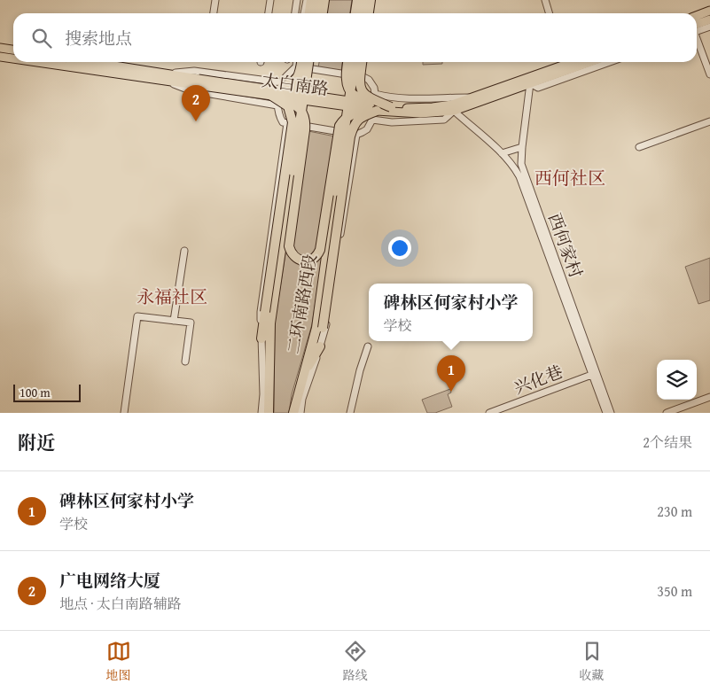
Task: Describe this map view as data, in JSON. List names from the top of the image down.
{
  "streets": {
    "highway": ["二环南路西段"],
    "main road": ["太白南路"],
    "street": ["西何家村", "兴化巷"]
  },
  "crossings": [
    ["西何家村", "兴化巷"]
  ],
  "districts": ["西何社区", "永福社区"],
  "scale_bar": "100 m",
  "page": {
    "search": "搜索地点",
    "pins": ["2", "1"],
    "popup": ["碑林区何家村小学", "学校"],
    "scale": "100 m",
    "heading": ["附近", "2个结果"],
    "list": [
      {
        "mark": "1",
        "name": "碑林区何家村小学",
        "note": "学校",
        "value": "230 m"
      },
      {
        "mark": "2",
        "name": "广电网络大厦",
        "note": "地点 · 太白南路辅路",
        "value": "350 m"
      }
    ],
    "nav": ["地图", "路线", "收藏"]
  }
}
